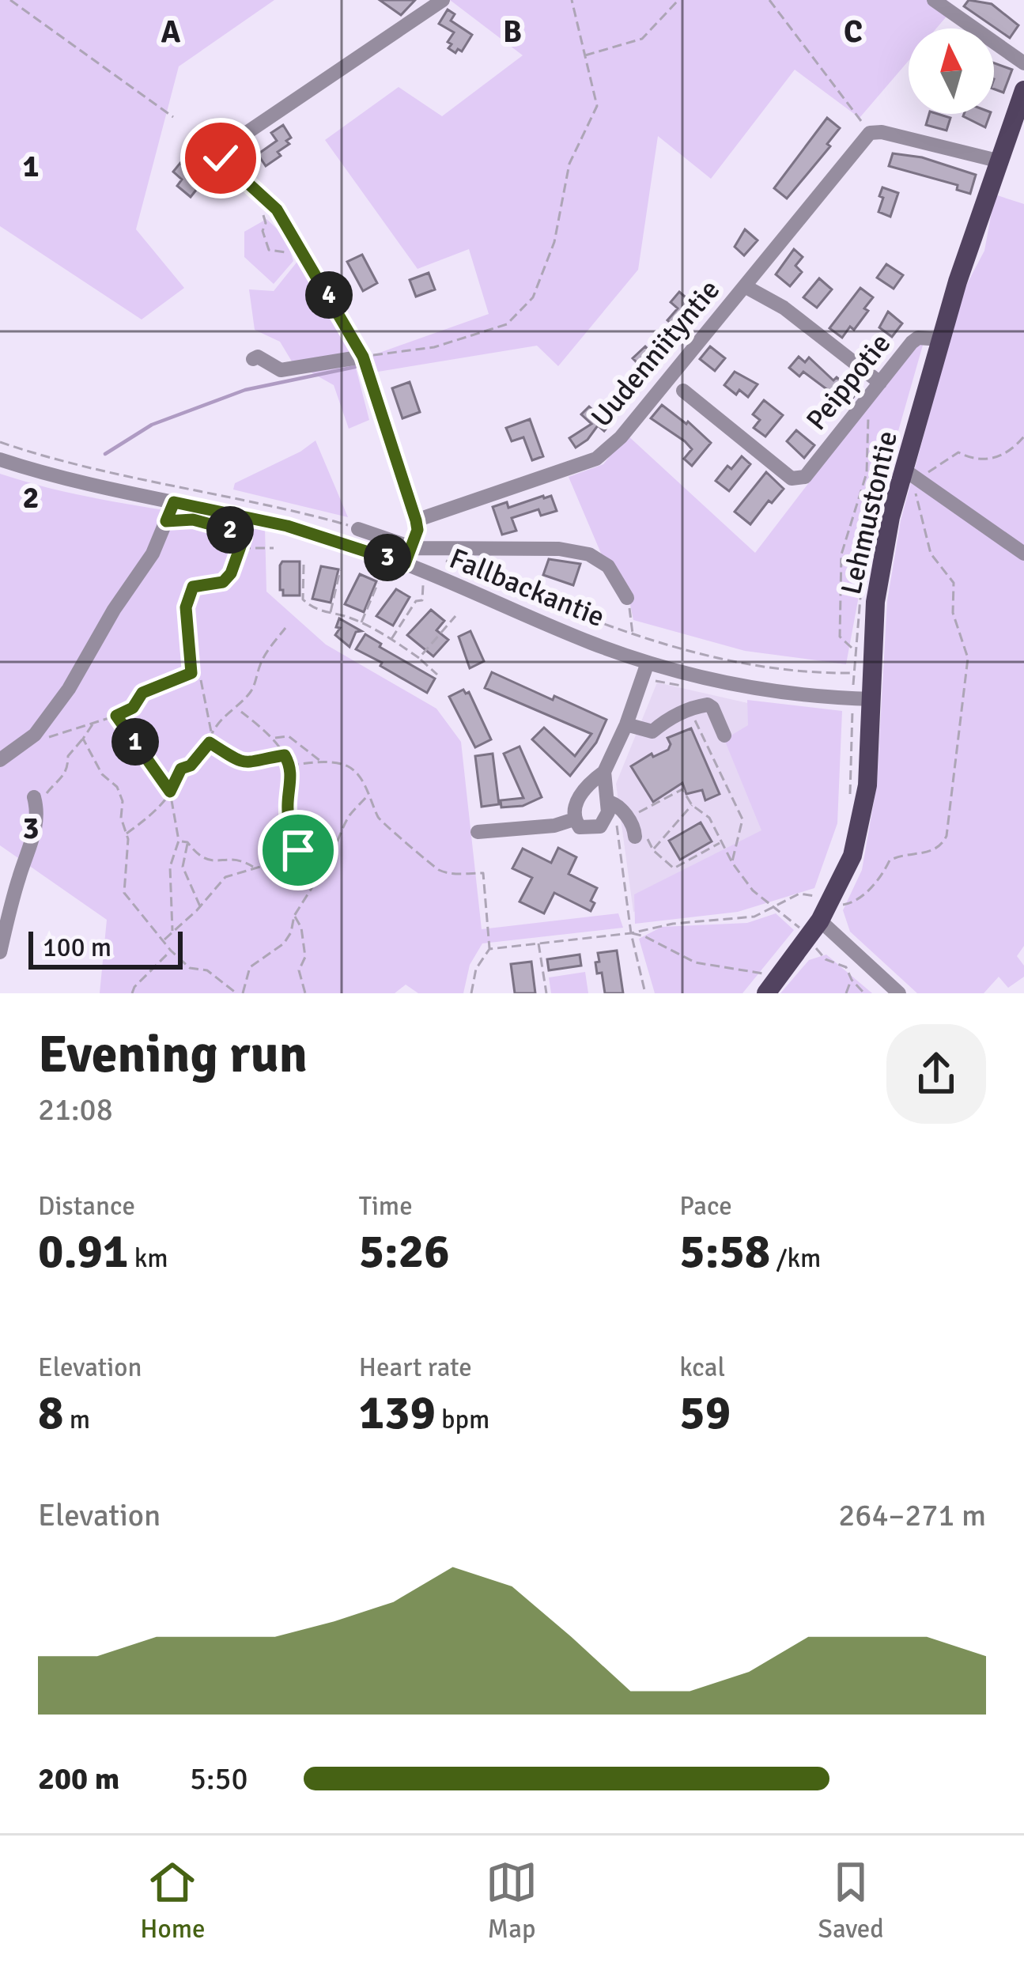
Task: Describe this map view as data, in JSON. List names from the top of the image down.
{
  "streets": {
    "main road": ["Lehmustontie"],
    "street": ["Uudenniityntie", "Peippotie", "Fallbackantie"]
  },
  "crossings": [
    ["Peippotie", "Lehmustontie"],
    ["Lehmustontie", "Fallbackantie"]
  ],
  "scale_bar": "100 m",
  "north": "top",
  "page": {
    "pins": [
      "4",
      "2",
      "3",
      "1"
    ],
    "scale": "100 m",
    "heading": ["Evening run", "21:08"],
    "stats": [
      ["Distance", "0.91 km"],
      ["Time", "5:26"],
      ["Pace", "5:58 /km"],
      ["Elevation", "8 m"],
      ["Heart rate", "139 bpm"],
      ["kcal", "59"]
    ],
    "chart": ["Elevation", "264–271 m"],
    "list": [
      {
        "name": "200 m",
        "note": "5:50"
      }
    ],
    "tabs": ["Home", "Map", "Saved"]
  },
  "grid": {
    "columns": ["A", "B", "C"],
    "rows": ["1", "2", "3"]
  }
}
